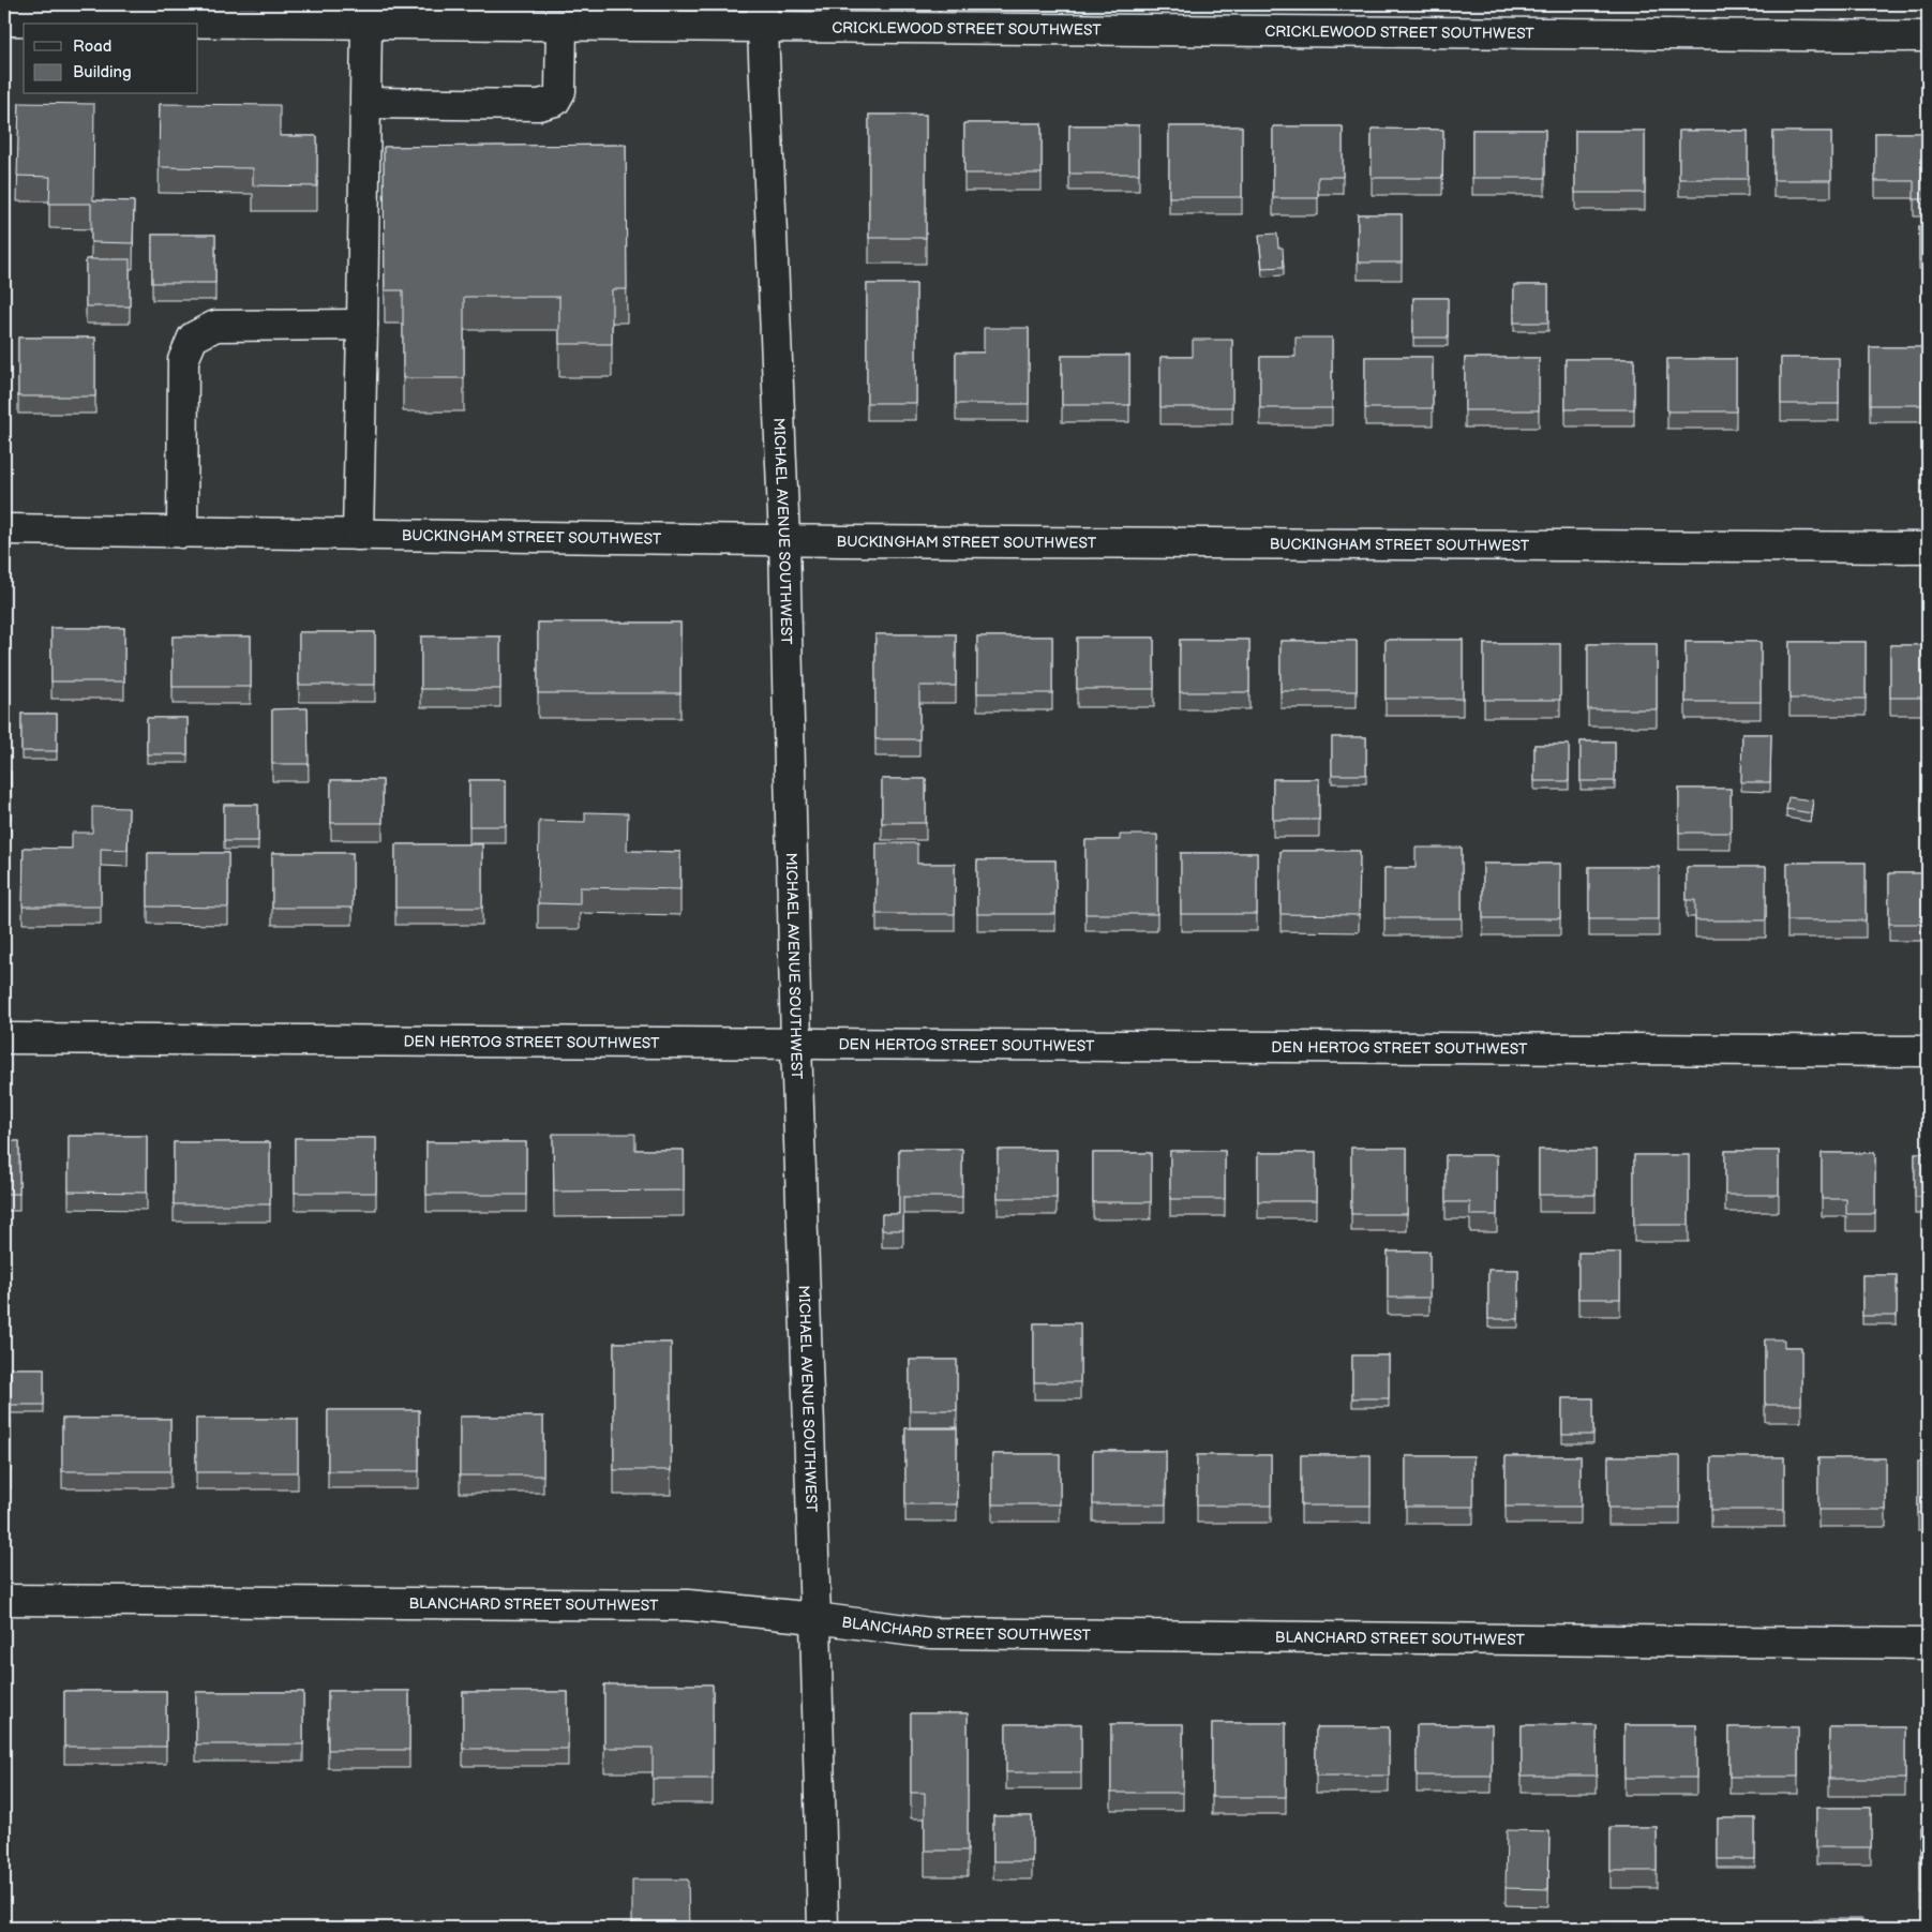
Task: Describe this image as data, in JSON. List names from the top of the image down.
{
  "streets": {
    "street": [
      "CRICKLEWOOD STREET SOUTHWEST",
      "MICHAEL AVENUE SOUTHWEST",
      "BUCKINGHAM STREET SOUTHWEST",
      "DEN HERTOG STREET SOUTHWEST",
      "BLANCHARD STREET SOUTHWEST"
    ]
  },
  "crossings": [
    ["CRICKLEWOOD STREET SOUTHWEST", "MICHAEL AVENUE SOUTHWEST"],
    ["MICHAEL AVENUE SOUTHWEST", "BUCKINGHAM STREET SOUTHWEST"],
    ["MICHAEL AVENUE SOUTHWEST", "DEN HERTOG STREET SOUTHWEST"],
    ["MICHAEL AVENUE SOUTHWEST", "BLANCHARD STREET SOUTHWEST"]
  ],
  "legend": ["Road", "Building"]
}
